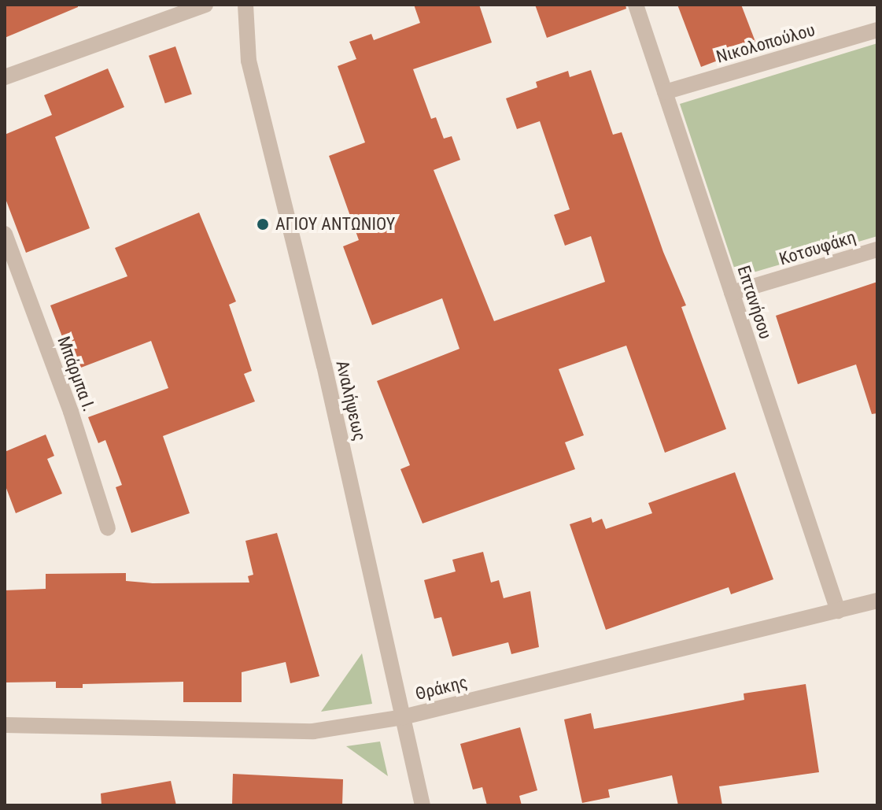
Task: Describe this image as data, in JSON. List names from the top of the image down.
{
  "streets": {
    "street": [
      "Νικολοπούλου",
      "Κοτσυφάκη",
      "Επτανήσου",
      "Μπάρμπα Ι.",
      "Αναλήψεως",
      "Θράκης"
    ]
  },
  "crossings": [
    ["Νικολοπούλου", "Επτανήσου"],
    ["Κοτσυφάκη", "Επτανήσου"],
    ["Επτανήσου", "Θράκης"],
    ["Αναλήψεως", "Θράκης"]
  ],
  "places": ["ΑΓΙΟΥ ΑΝΤΩΝΙΟΥ"]
}
